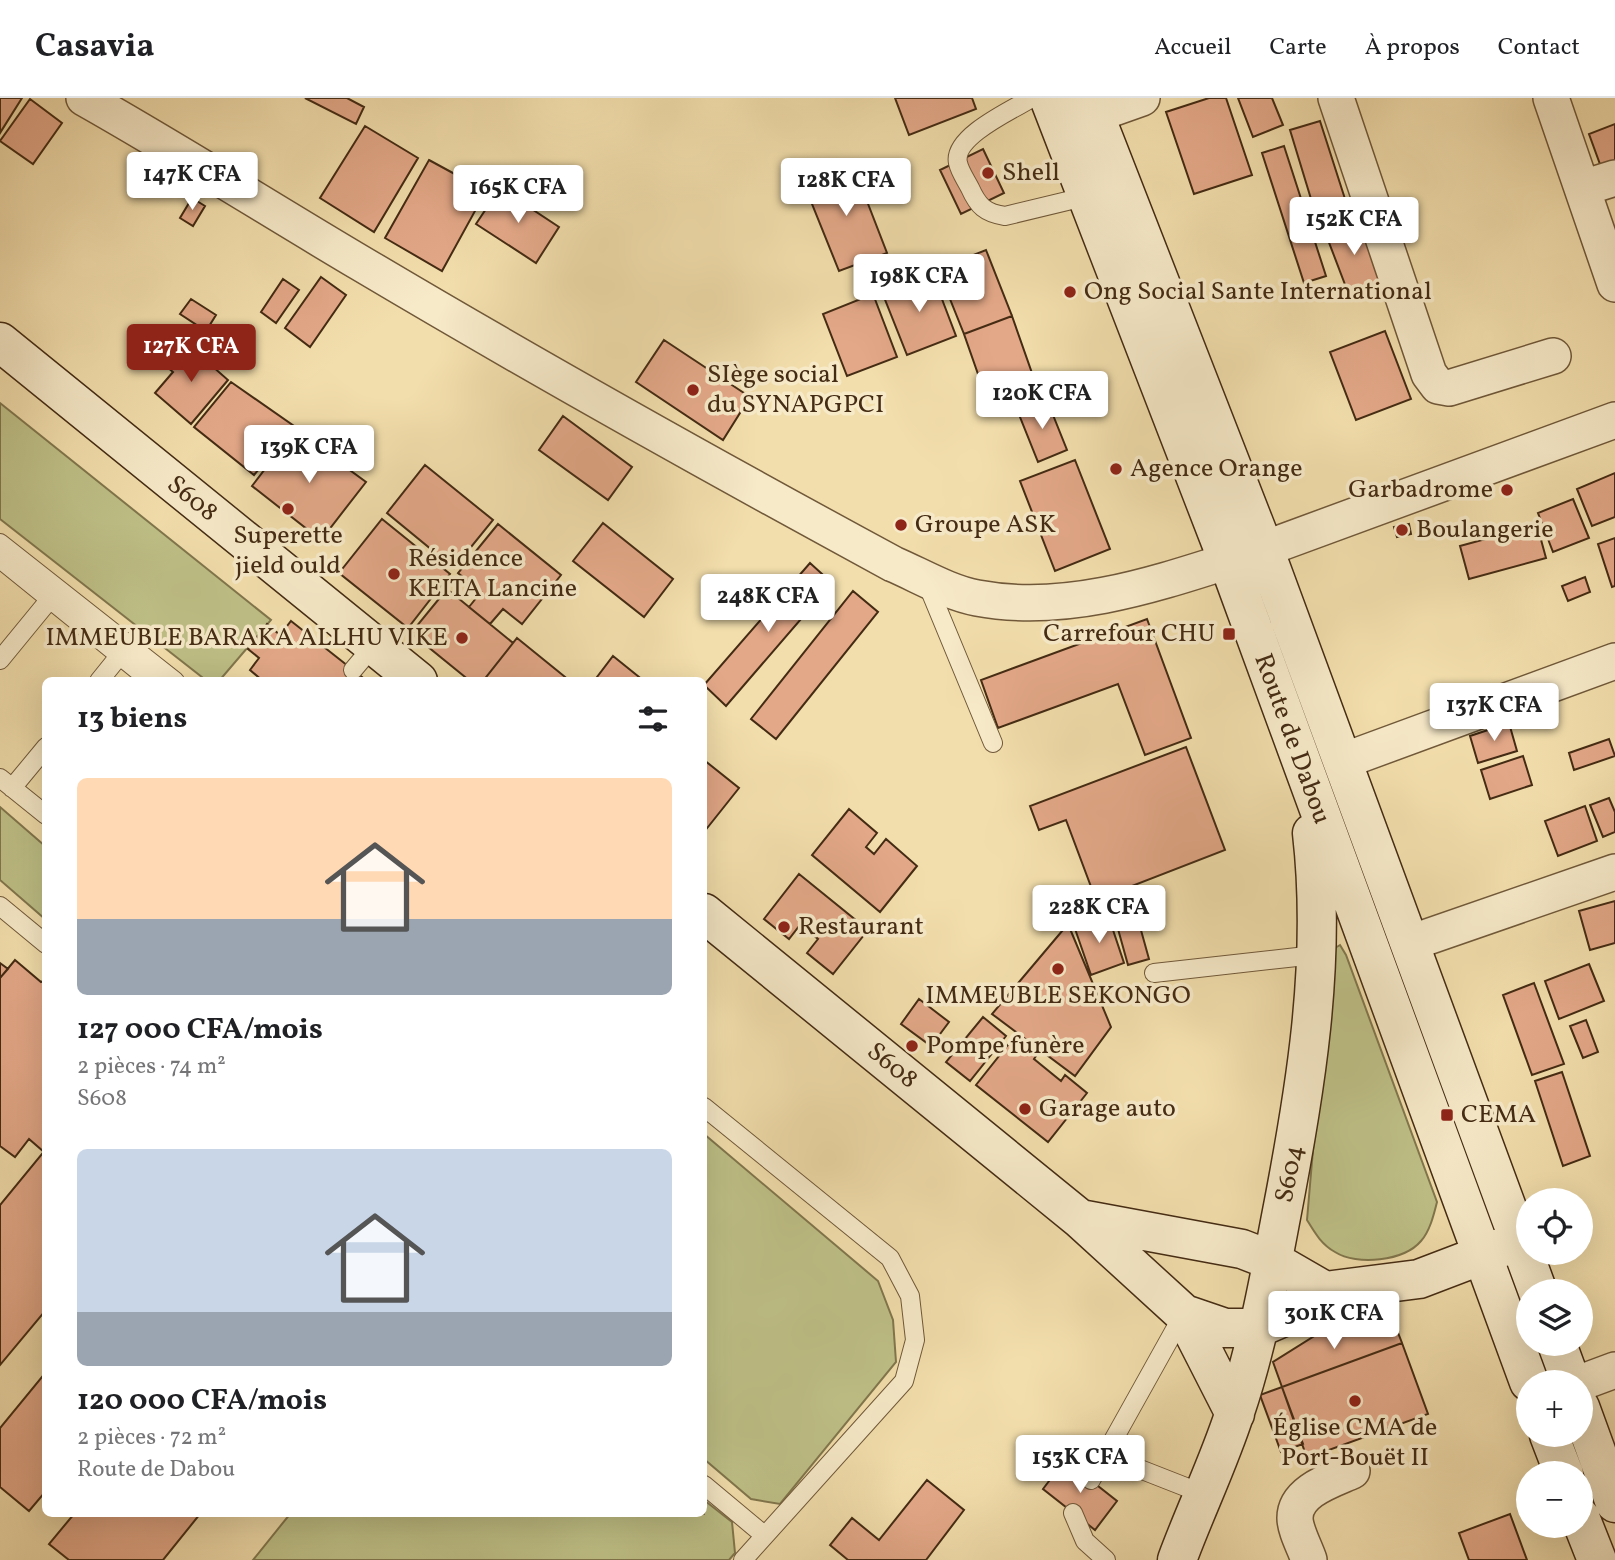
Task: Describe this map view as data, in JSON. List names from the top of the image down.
{
  "streets": {
    "street": ["S608", "Route de Dabou", "S604"]
  },
  "crossings": [
    ["S608", "S604"],
    ["Route de Dabou", "S604"]
  ],
  "places": {
    "other": [
      "Shell",
      "Ong Social Sante International",
      "SIège social du SYNAPGPCI",
      "Agence Orange",
      "Garbadrome",
      "Superette jield ould",
      "Groupe ASK",
      "Boulangerie",
      "Résidence KEITA Lancine",
      "IMMEUBLE BARAKA ALLHU VIKE",
      "Restaurant",
      "IMMEUBLE SEKONGO",
      "Pompe funère",
      "Garage auto",
      "Église CMA de Port-Bouët II"
    ],
    "transit": ["Carrefour CHU", "CEMA"]
  },
  "page": {
    "header": "Casavia",
    "nav": [
      "Accueil",
      "Carte",
      "À propos",
      "Contact"
    ],
    "price": [
      "147K CFA",
      "128K CFA",
      "165K CFA",
      "152K CFA",
      "198K CFA",
      "127K CFA",
      "120K CFA",
      "139K CFA",
      "248K CFA",
      "137K CFA",
      "228K CFA",
      "301K CFA",
      "153K CFA"
    ],
    "heading": "13 biens",
    "list": [
      {
        "name": "127 000 CFA/mois",
        "note": "2 pièces · 74 m² · S608"
      },
      {
        "name": "120 000 CFA/mois",
        "note": "2 pièces · 72 m² · Route de Dabou"
      }
    ],
    "map_buttons": ["+", "−"]
  }
}
